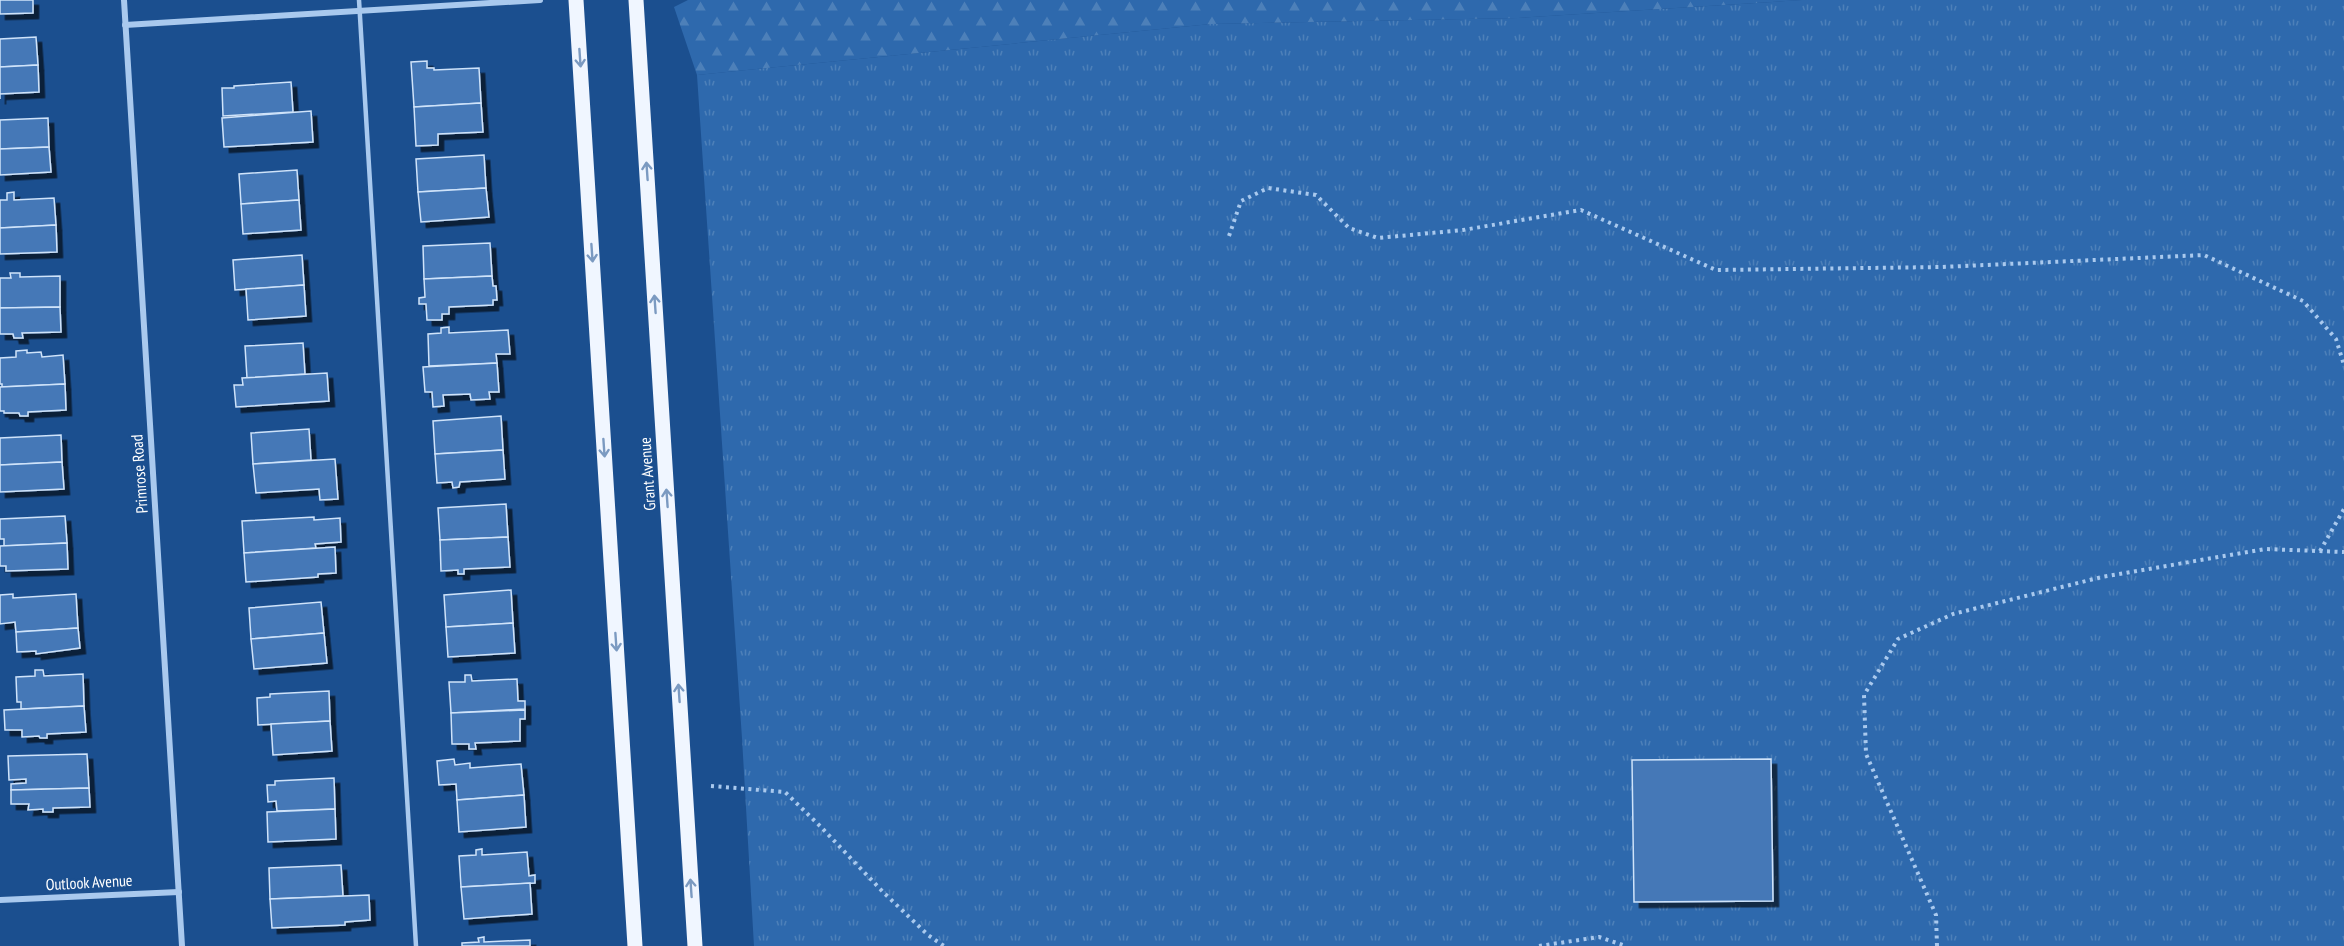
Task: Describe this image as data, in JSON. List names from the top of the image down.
{
  "streets": {
    "main road": ["Grant Avenue"],
    "street": ["Primrose Road", "Outlook Avenue"]
  },
  "crossings": [
    ["Primrose Road", "Outlook Avenue"]
  ]
}
